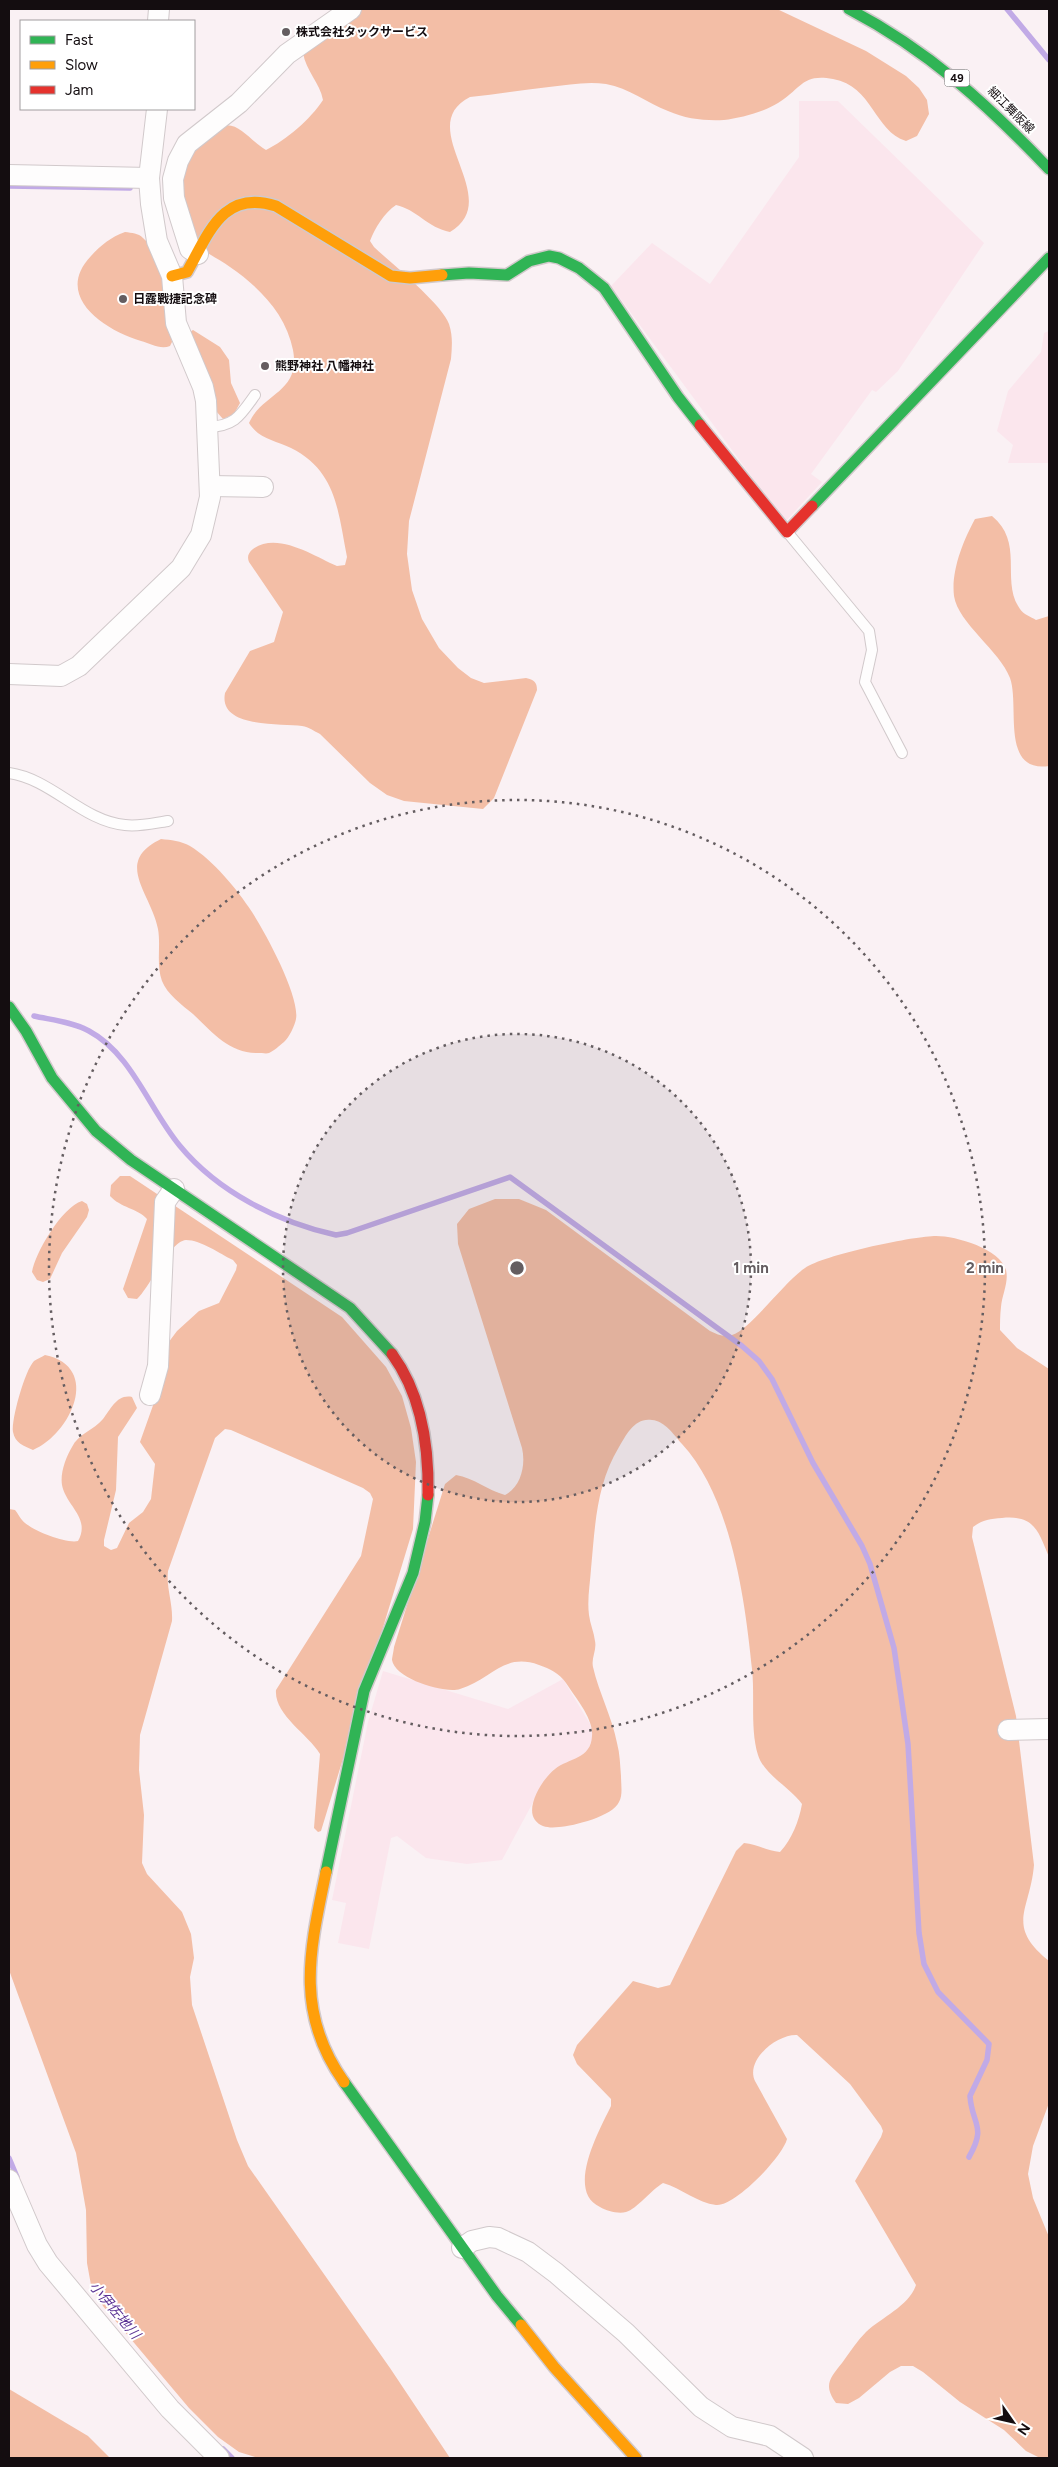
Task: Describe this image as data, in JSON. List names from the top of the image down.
{
  "streets": {
    "street": ["49", "細江舞阪線"]
  },
  "water": ["小伊佐地川"],
  "places": ["株式会社タックサービス", "日露戰捷記念碑", "熊野神社 八幡神社"],
  "legend": ["Fast", "Slow", "Jam"],
  "north": "bottom right",
  "rings": ["1 min", "2 min"]
}
